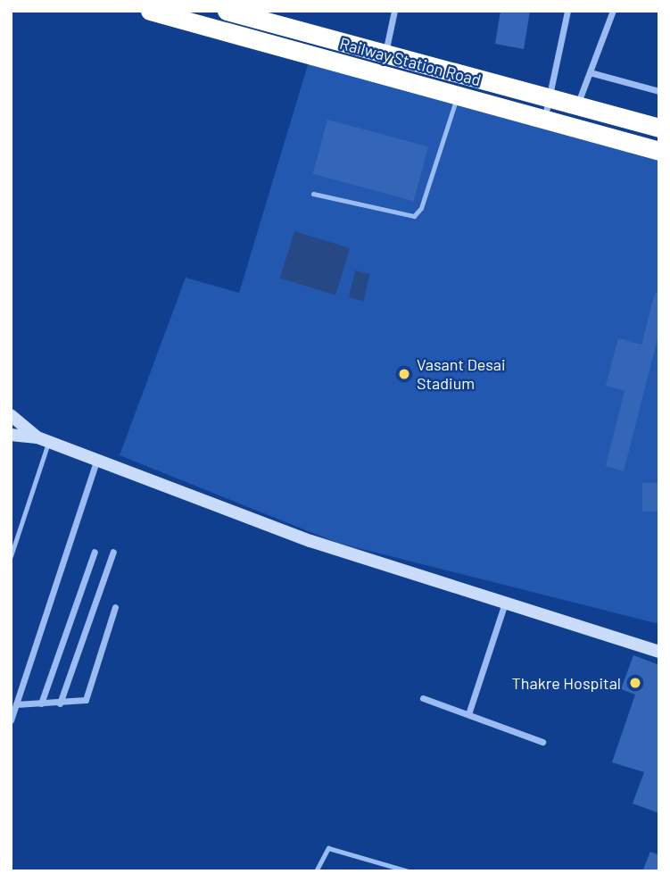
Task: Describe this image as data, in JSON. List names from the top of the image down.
{
  "streets": {
    "highway": ["Railway Station Road"]
  },
  "places": ["Vasant Desai Stadium", "Thakre Hospital"]
}
